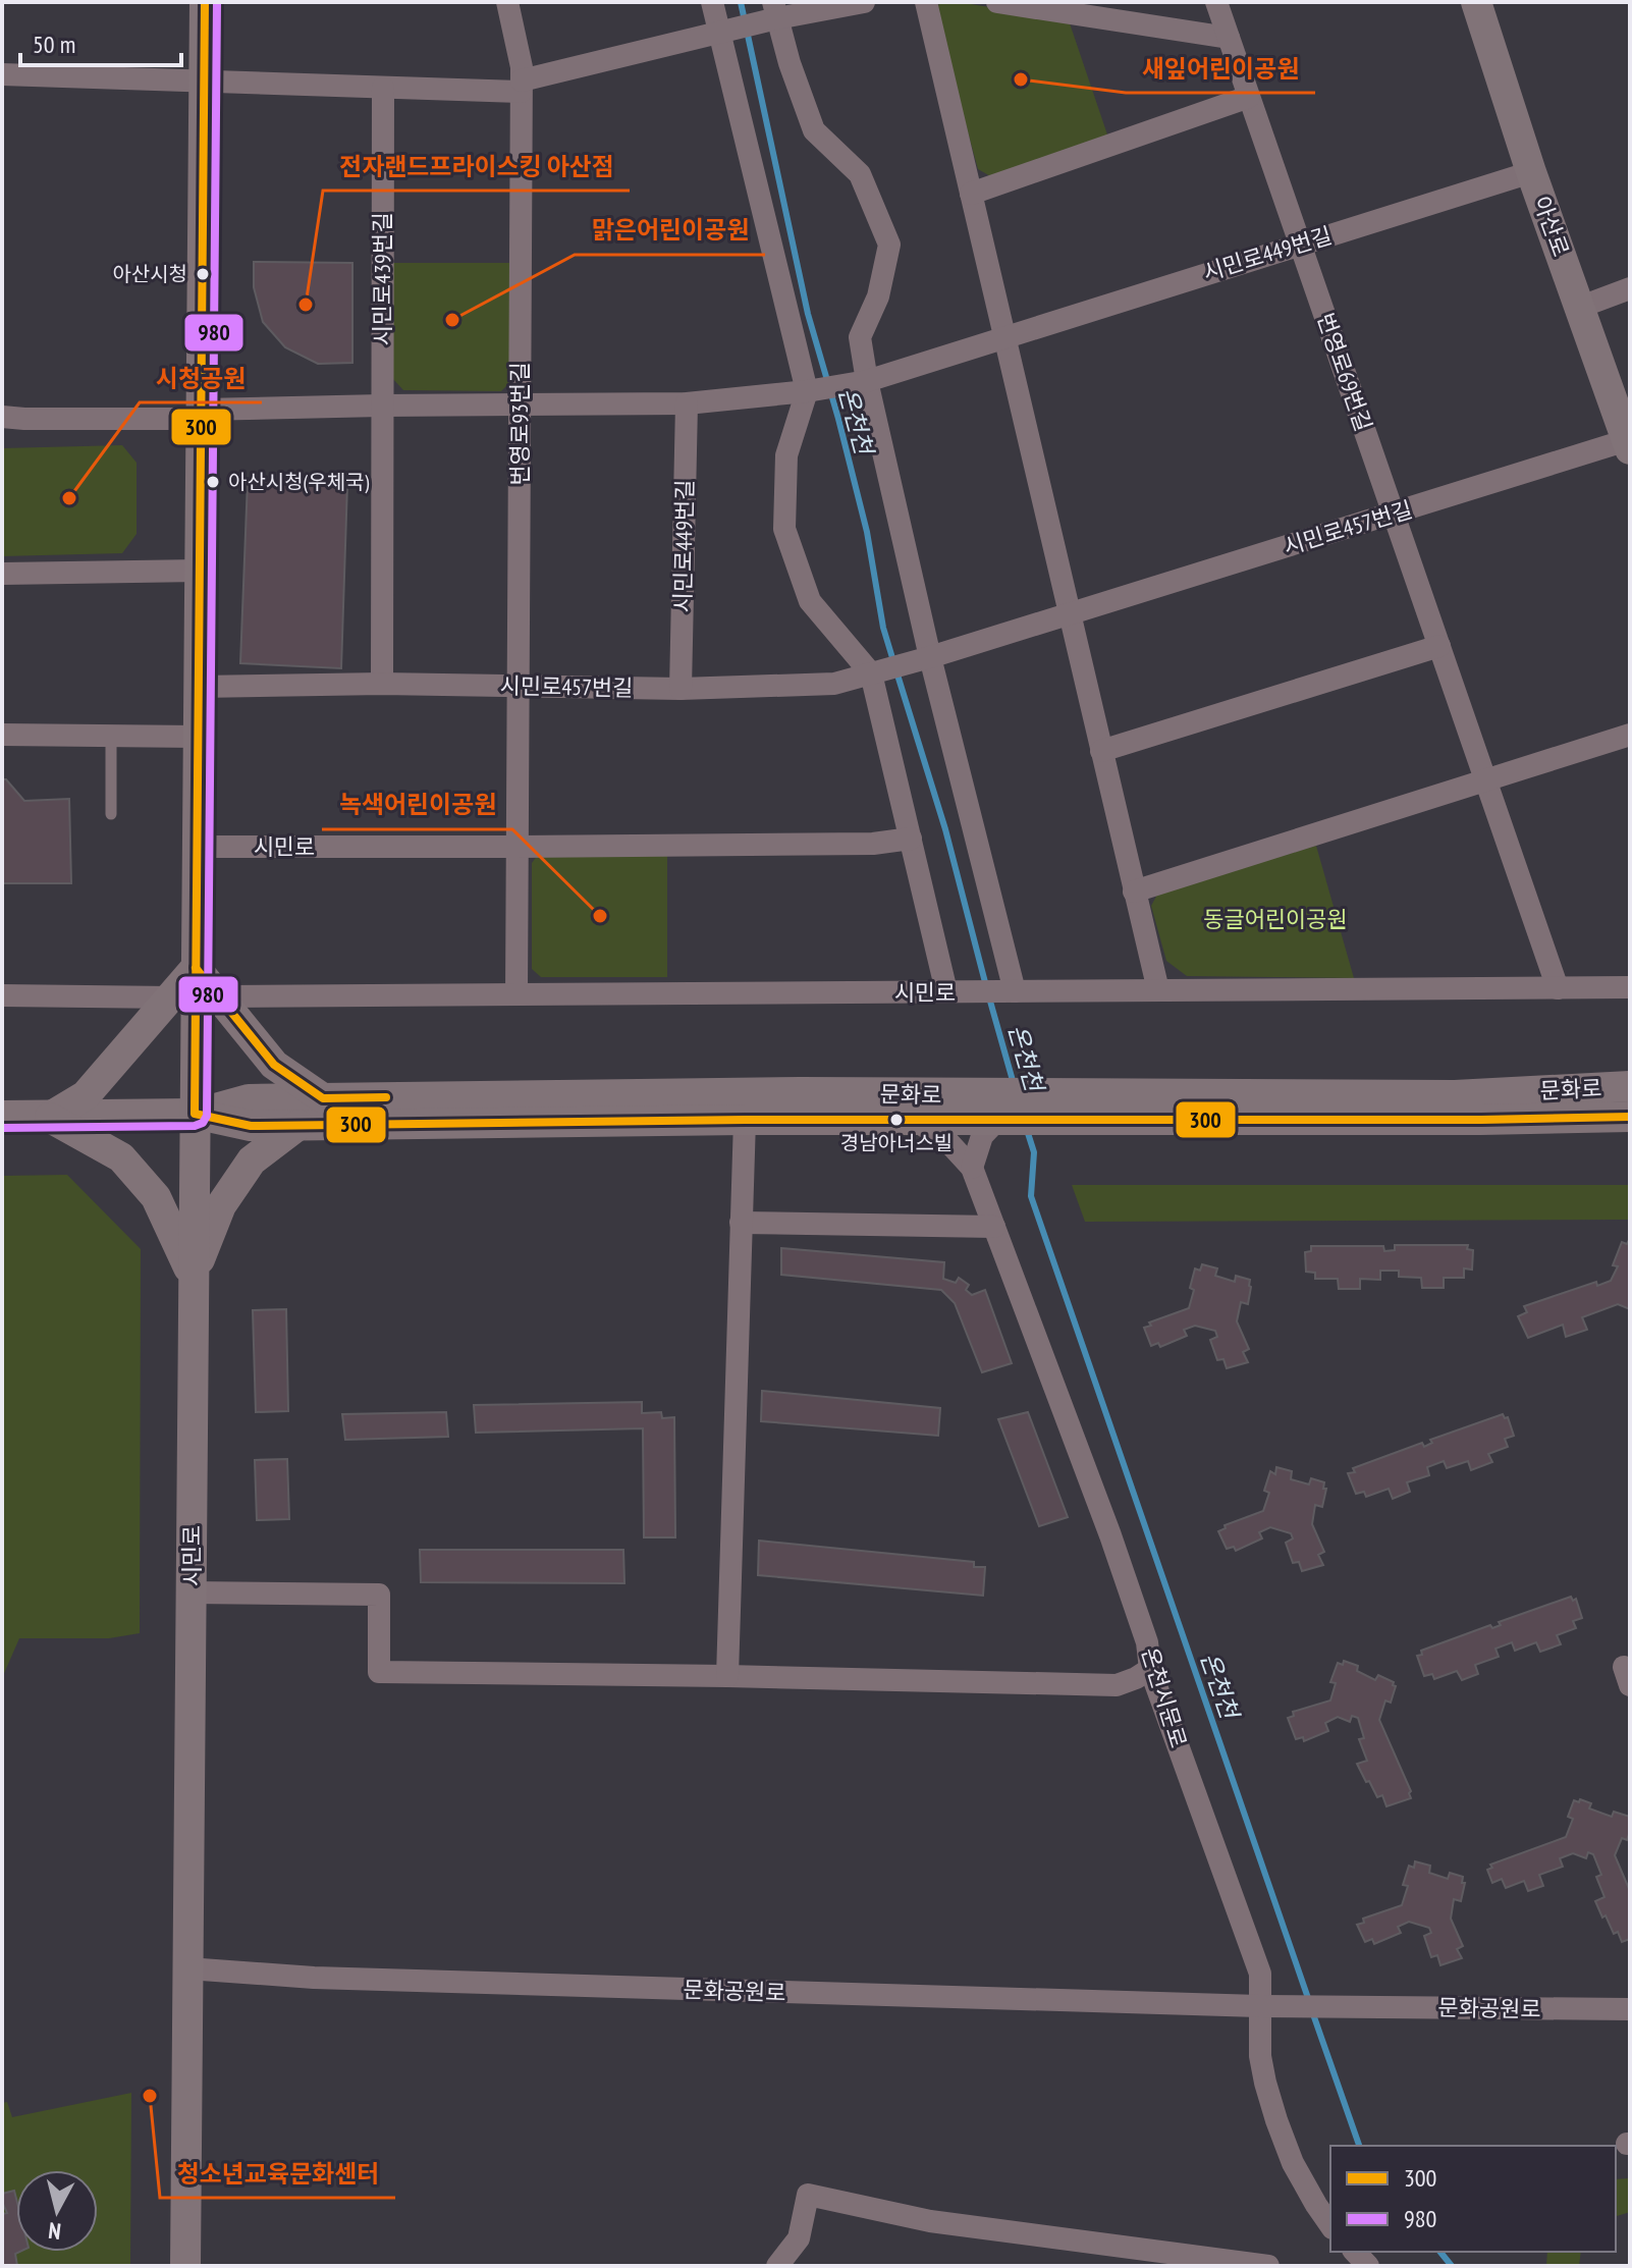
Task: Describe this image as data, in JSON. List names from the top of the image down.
{
  "streets": {
    "main road": ["아산로", "시민로", "문화로"],
    "street": [
      "시민로449번길",
      "시민로439번길",
      "번영로69번길",
      "번영로93번길",
      "시민로457번길",
      "온천시문로",
      "문화공원로"
    ]
  },
  "crossings": [
    ["아산로", "시민로449번길"],
    ["아산로", "시민로457번길"],
    ["시민로449번길", "번영로69번길"],
    ["시민로449번길", "시민로457번길"],
    ["번영로69번길", "시민로457번길"],
    ["번영로69번길", "시민로"],
    ["번영로93번길", "시민로457번길"],
    ["번영로93번길", "시민로"],
    ["시민로457번길", "시민로"],
    ["시민로", "문화로"],
    ["시민로", "문화공원로"],
    ["온천시문로", "문화공원로"]
  ],
  "water": ["온천천"],
  "parks": ["동글어린이공원"],
  "places": [
    "새잎어린이공원",
    "아산시청",
    "전자랜드프라이스킹 아산점",
    "맑은어린이공원",
    "아산시청(우체국)",
    "시청공원",
    "녹색어린이공원",
    "경남아너스빌",
    "청소년교육문화센터"
  ],
  "lines": ["transit line 300", "transit line 980"],
  "legend": ["300", "980"],
  "scale_bar": "50 m",
  "north": "bottom"
}
